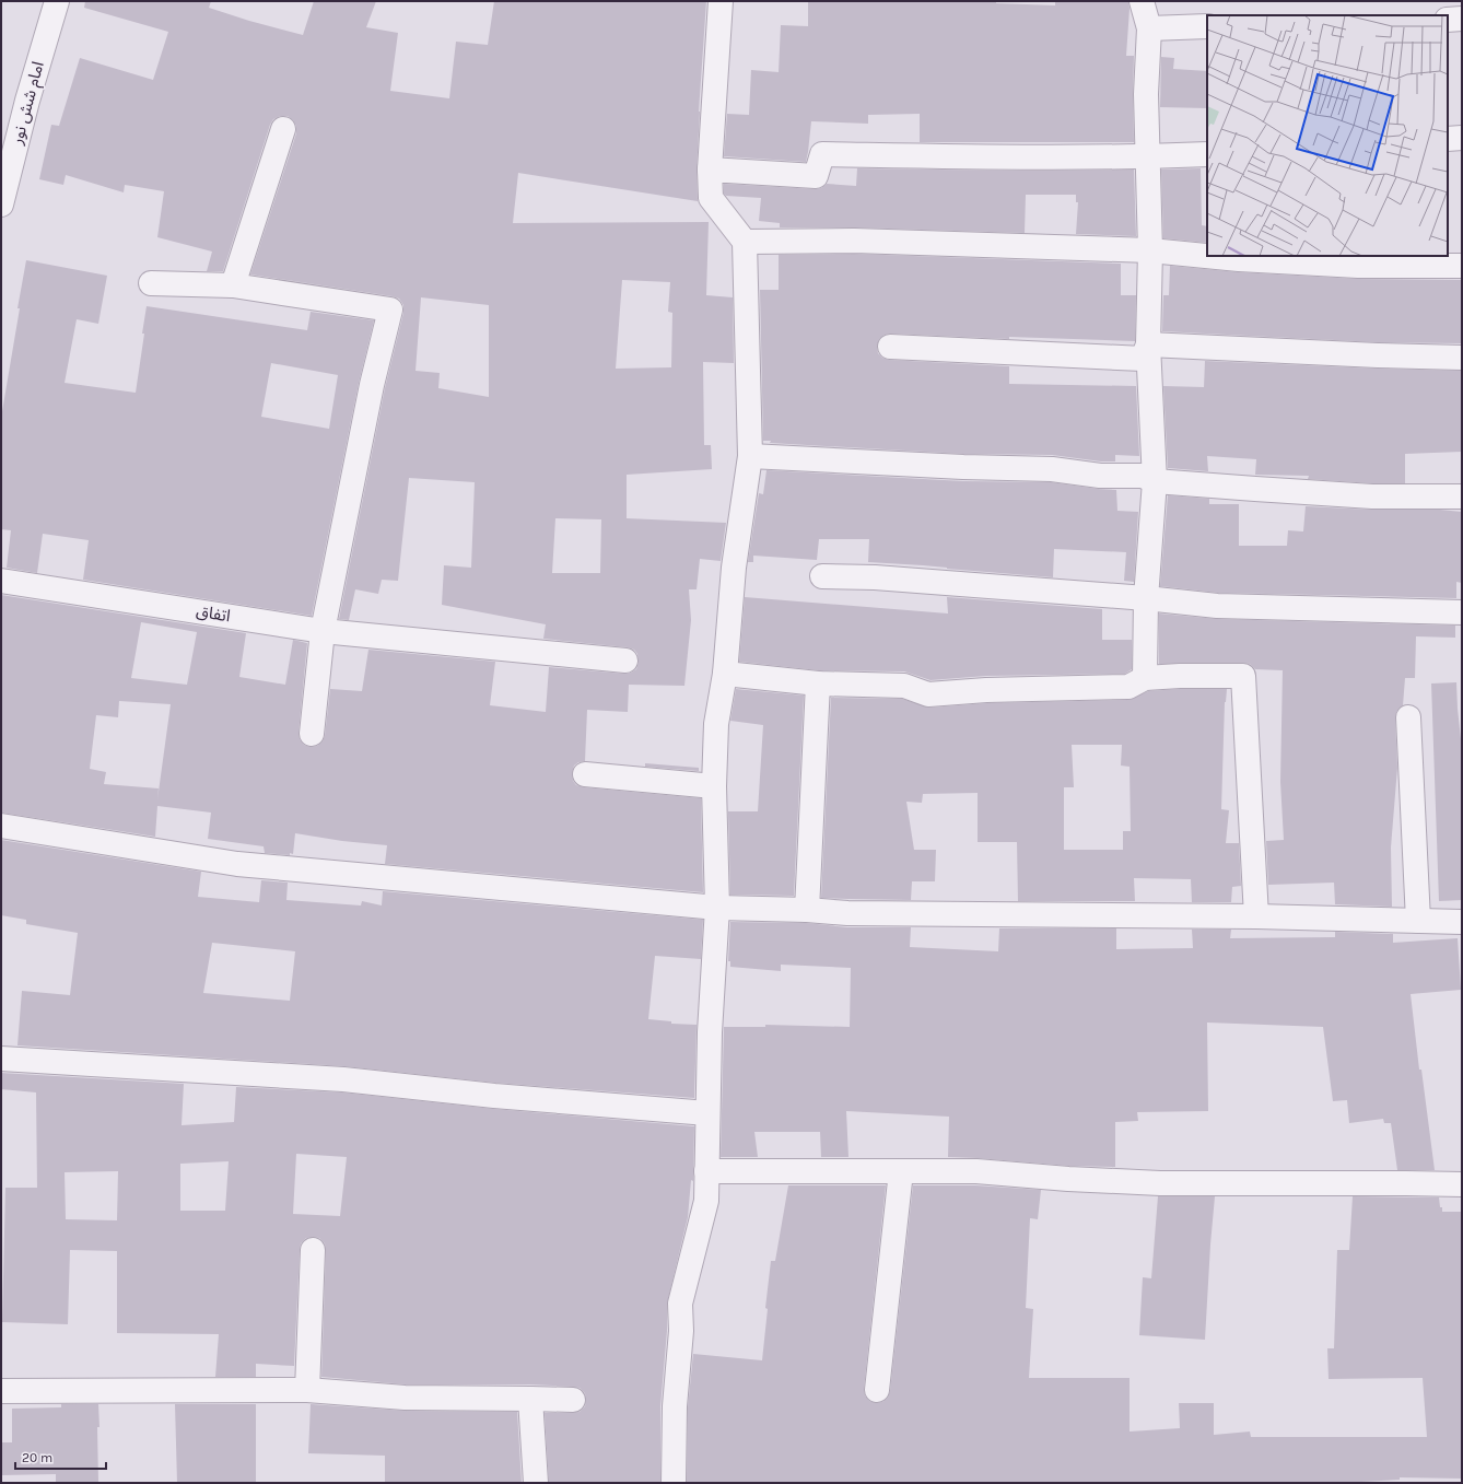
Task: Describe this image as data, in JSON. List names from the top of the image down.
{
  "streets": {
    "street": ["امام شش نور", "اتفاق"]
  },
  "scale_bar": "20 m"
}
